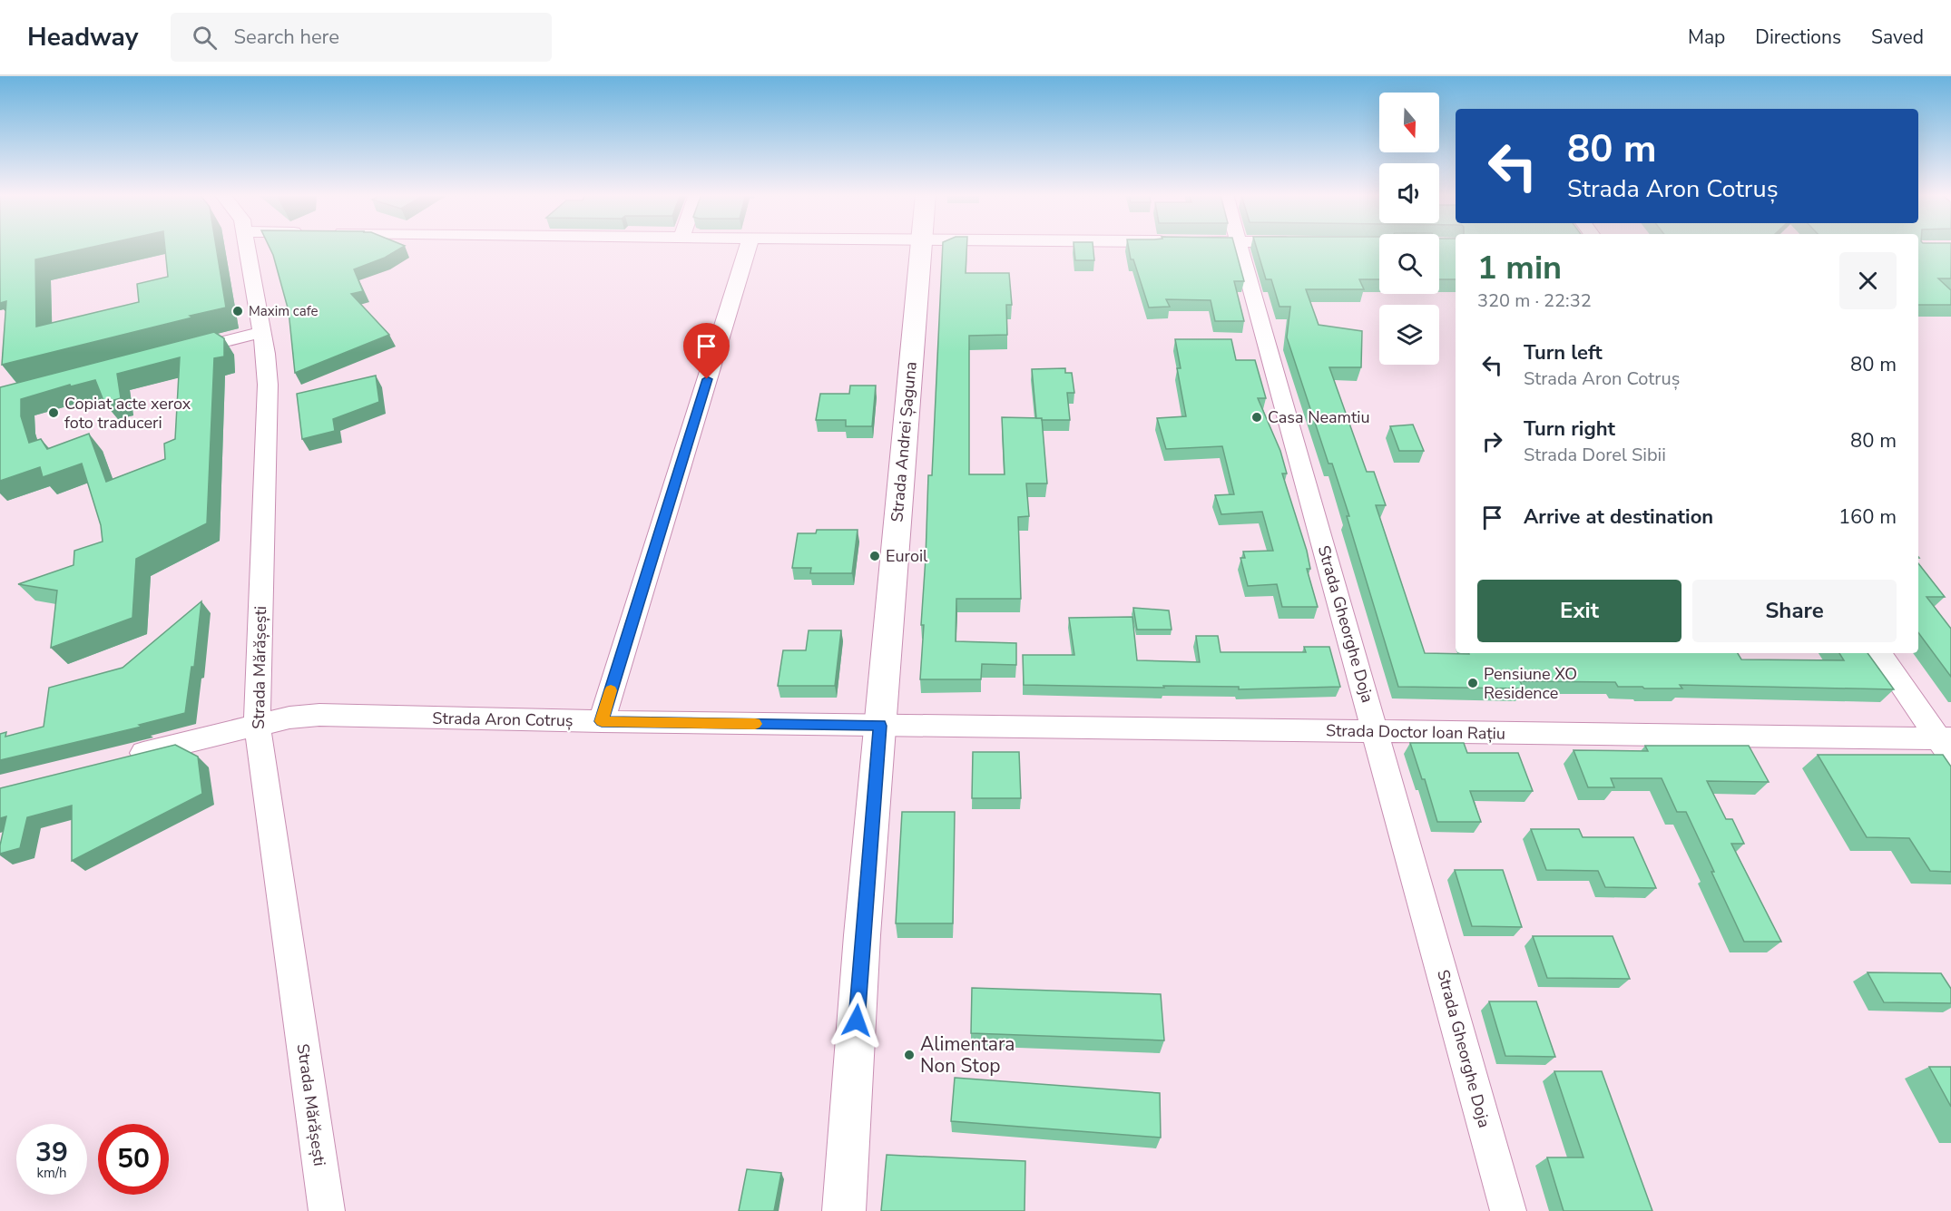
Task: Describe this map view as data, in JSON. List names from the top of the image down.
{
  "streets": {
    "main road": ["Strada Andrei Șaguna"],
    "street": [
      "Strada Gheorghe Doja",
      "Strada Mărășești",
      "Strada Aron Cotruș",
      "Strada Doctor Ioan Rațiu"
    ]
  },
  "crossings": [
    ["Strada Andrei Șaguna", "Strada Aron Cotruș"],
    ["Strada Andrei Șaguna", "Strada Doctor Ioan Rațiu"],
    ["Strada Gheorghe Doja", "Strada Doctor Ioan Rațiu"],
    ["Strada Mărășești", "Strada Aron Cotruș"],
    ["Strada Aron Cotruș", "Strada Doctor Ioan Rațiu"]
  ],
  "places": [
    "Maxim cafe",
    "Copiat acte xerox foto traduceri",
    "Casa Neamtiu",
    "Euroil",
    "Pensiune XO Residence",
    "Alimentara Non Stop"
  ],
  "north": "bottom",
  "page": {
    "header": "Headway",
    "search": "Search here",
    "nav": ["Map", "Directions", "Saved"],
    "turn": ["80 m", "Strada Aron Cotruș"],
    "heading": ["1 min", "320 m · 22:32"],
    "list": [
      {
        "name": "Turn left",
        "note": "Strada Aron Cotruș",
        "value": "80 m"
      },
      {
        "name": "Turn right",
        "note": "Strada Dorel Sibii",
        "value": "80 m"
      },
      {
        "name": "Arrive at destination",
        "value": "160 m"
      }
    ],
    "buttons": ["Exit", "Share"],
    "speed": "39 km/h",
    "limit": "50"
  }
}
